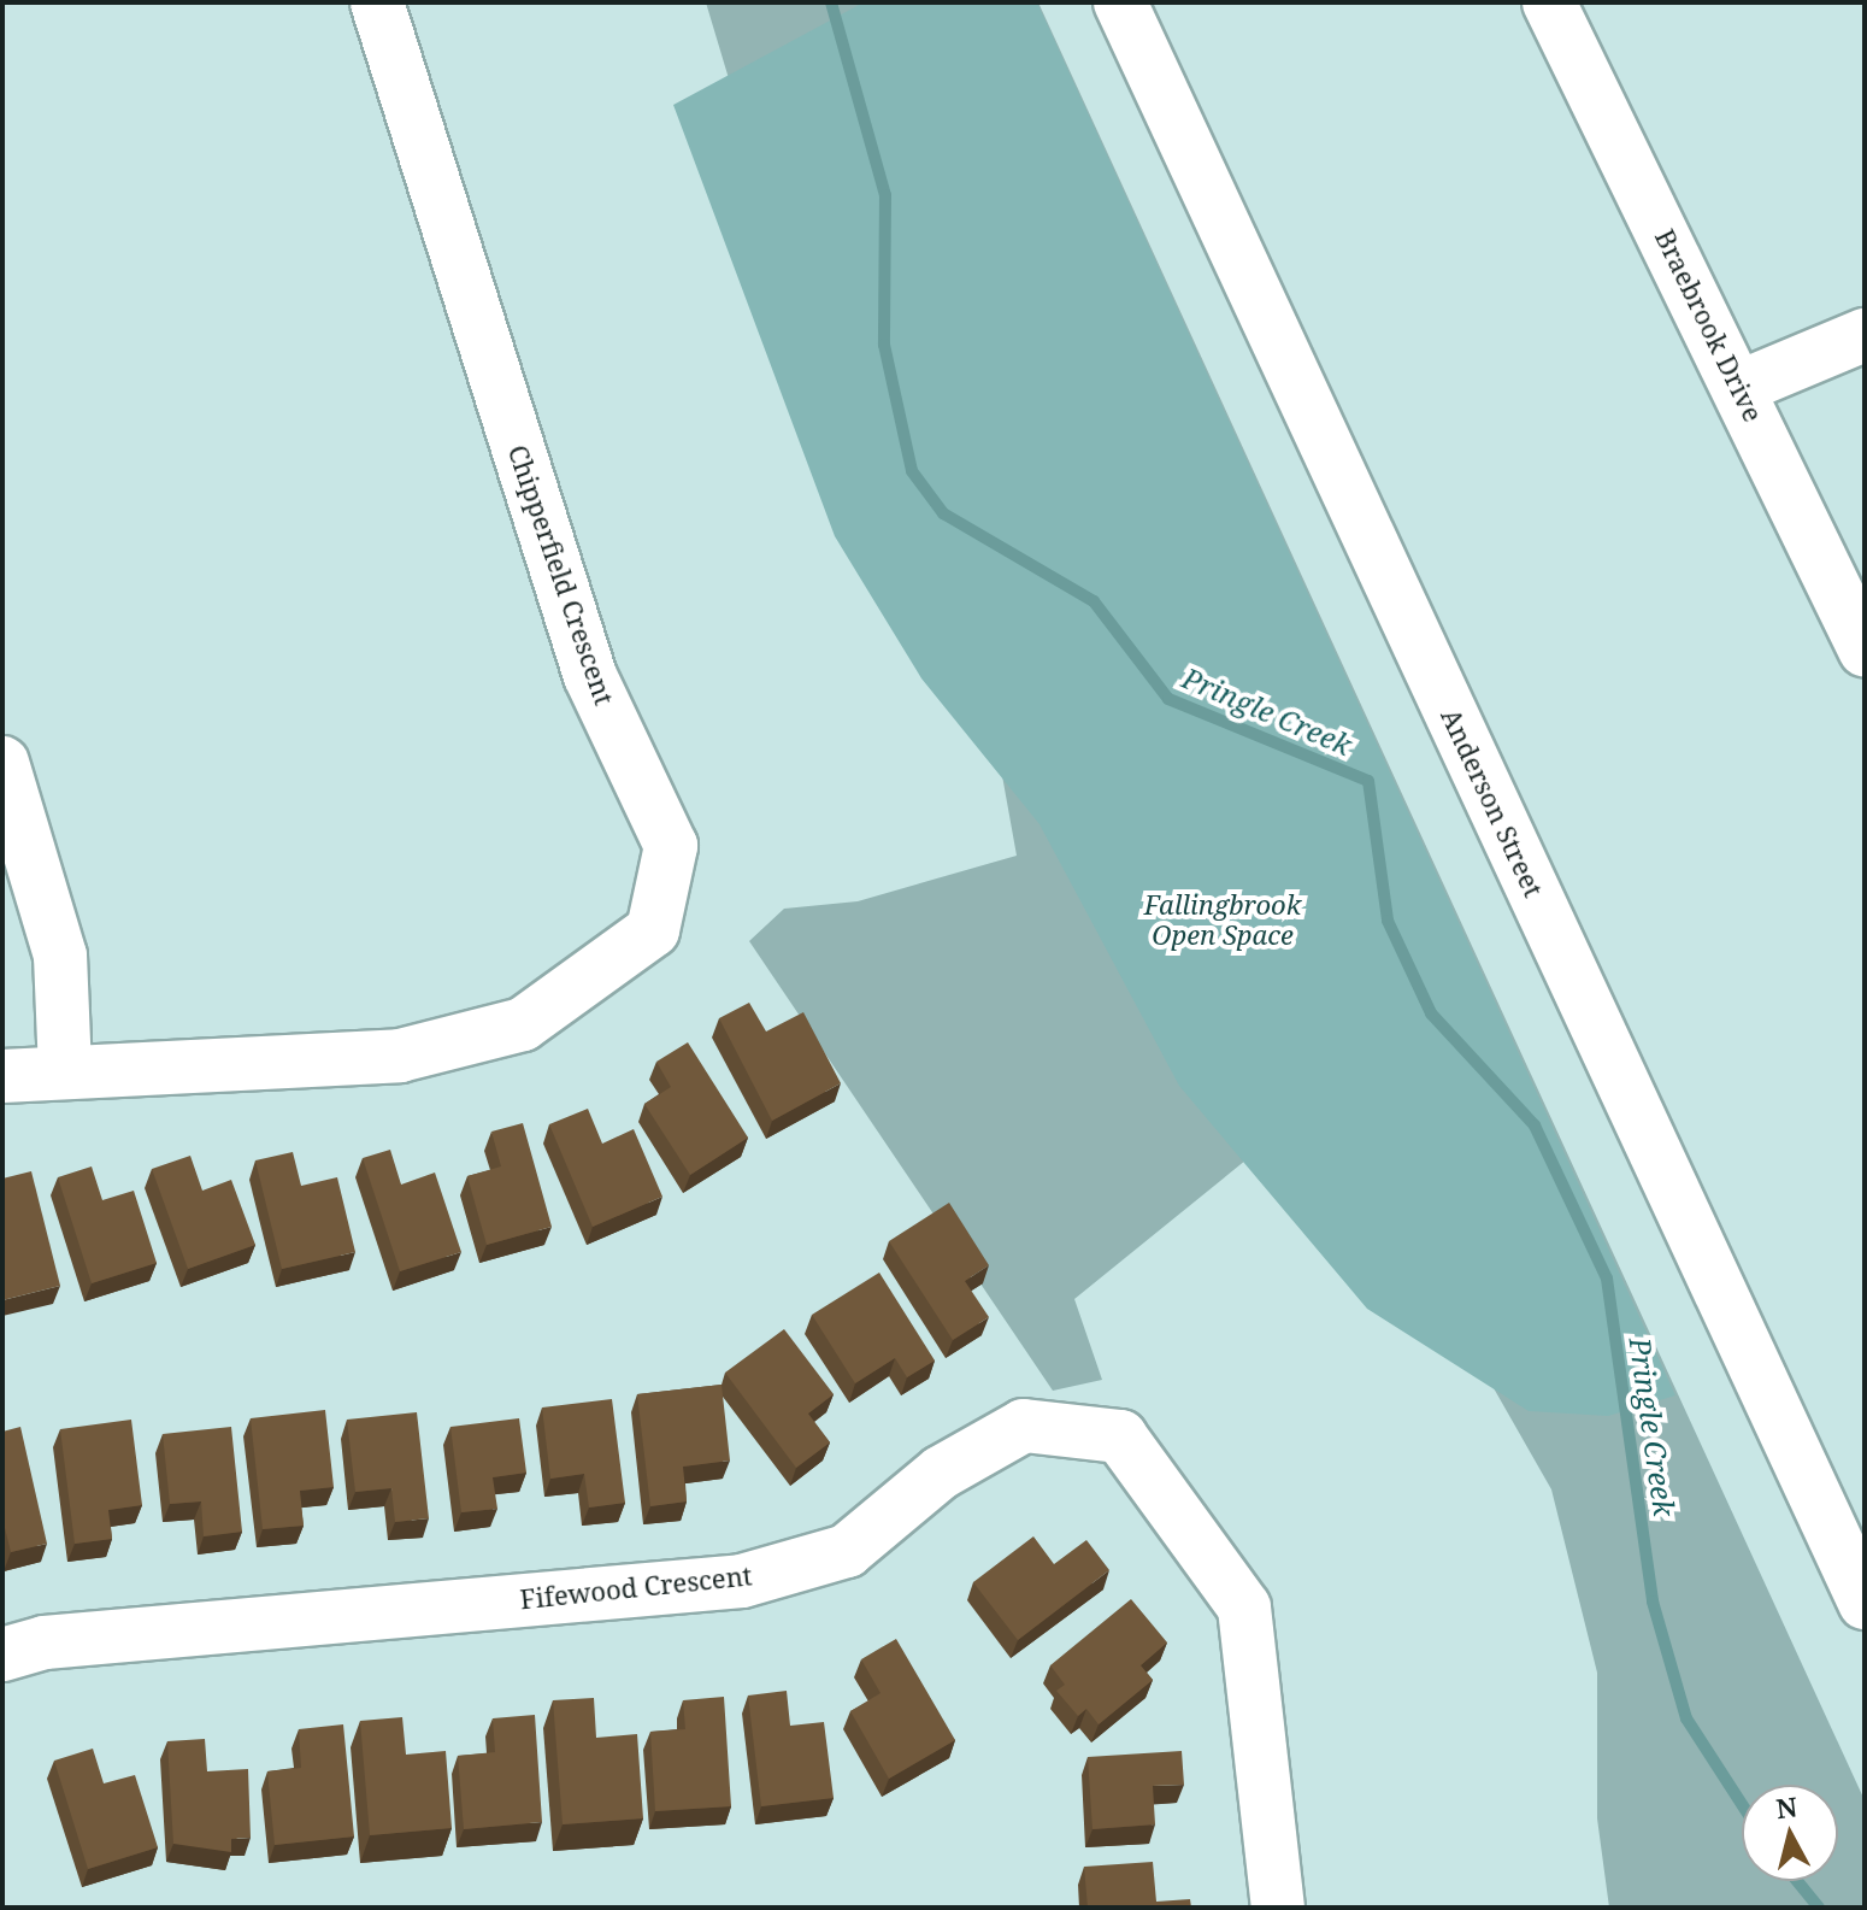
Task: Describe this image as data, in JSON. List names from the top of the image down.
{
  "streets": {
    "street": [
      "Braebrook Drive",
      "Chipperfield Crescent",
      "Anderson Street",
      "Fifewood Crescent"
    ]
  },
  "water": ["Pringle Creek"],
  "parks": ["Fallingbrook Open Space"],
  "north": "top"
}
